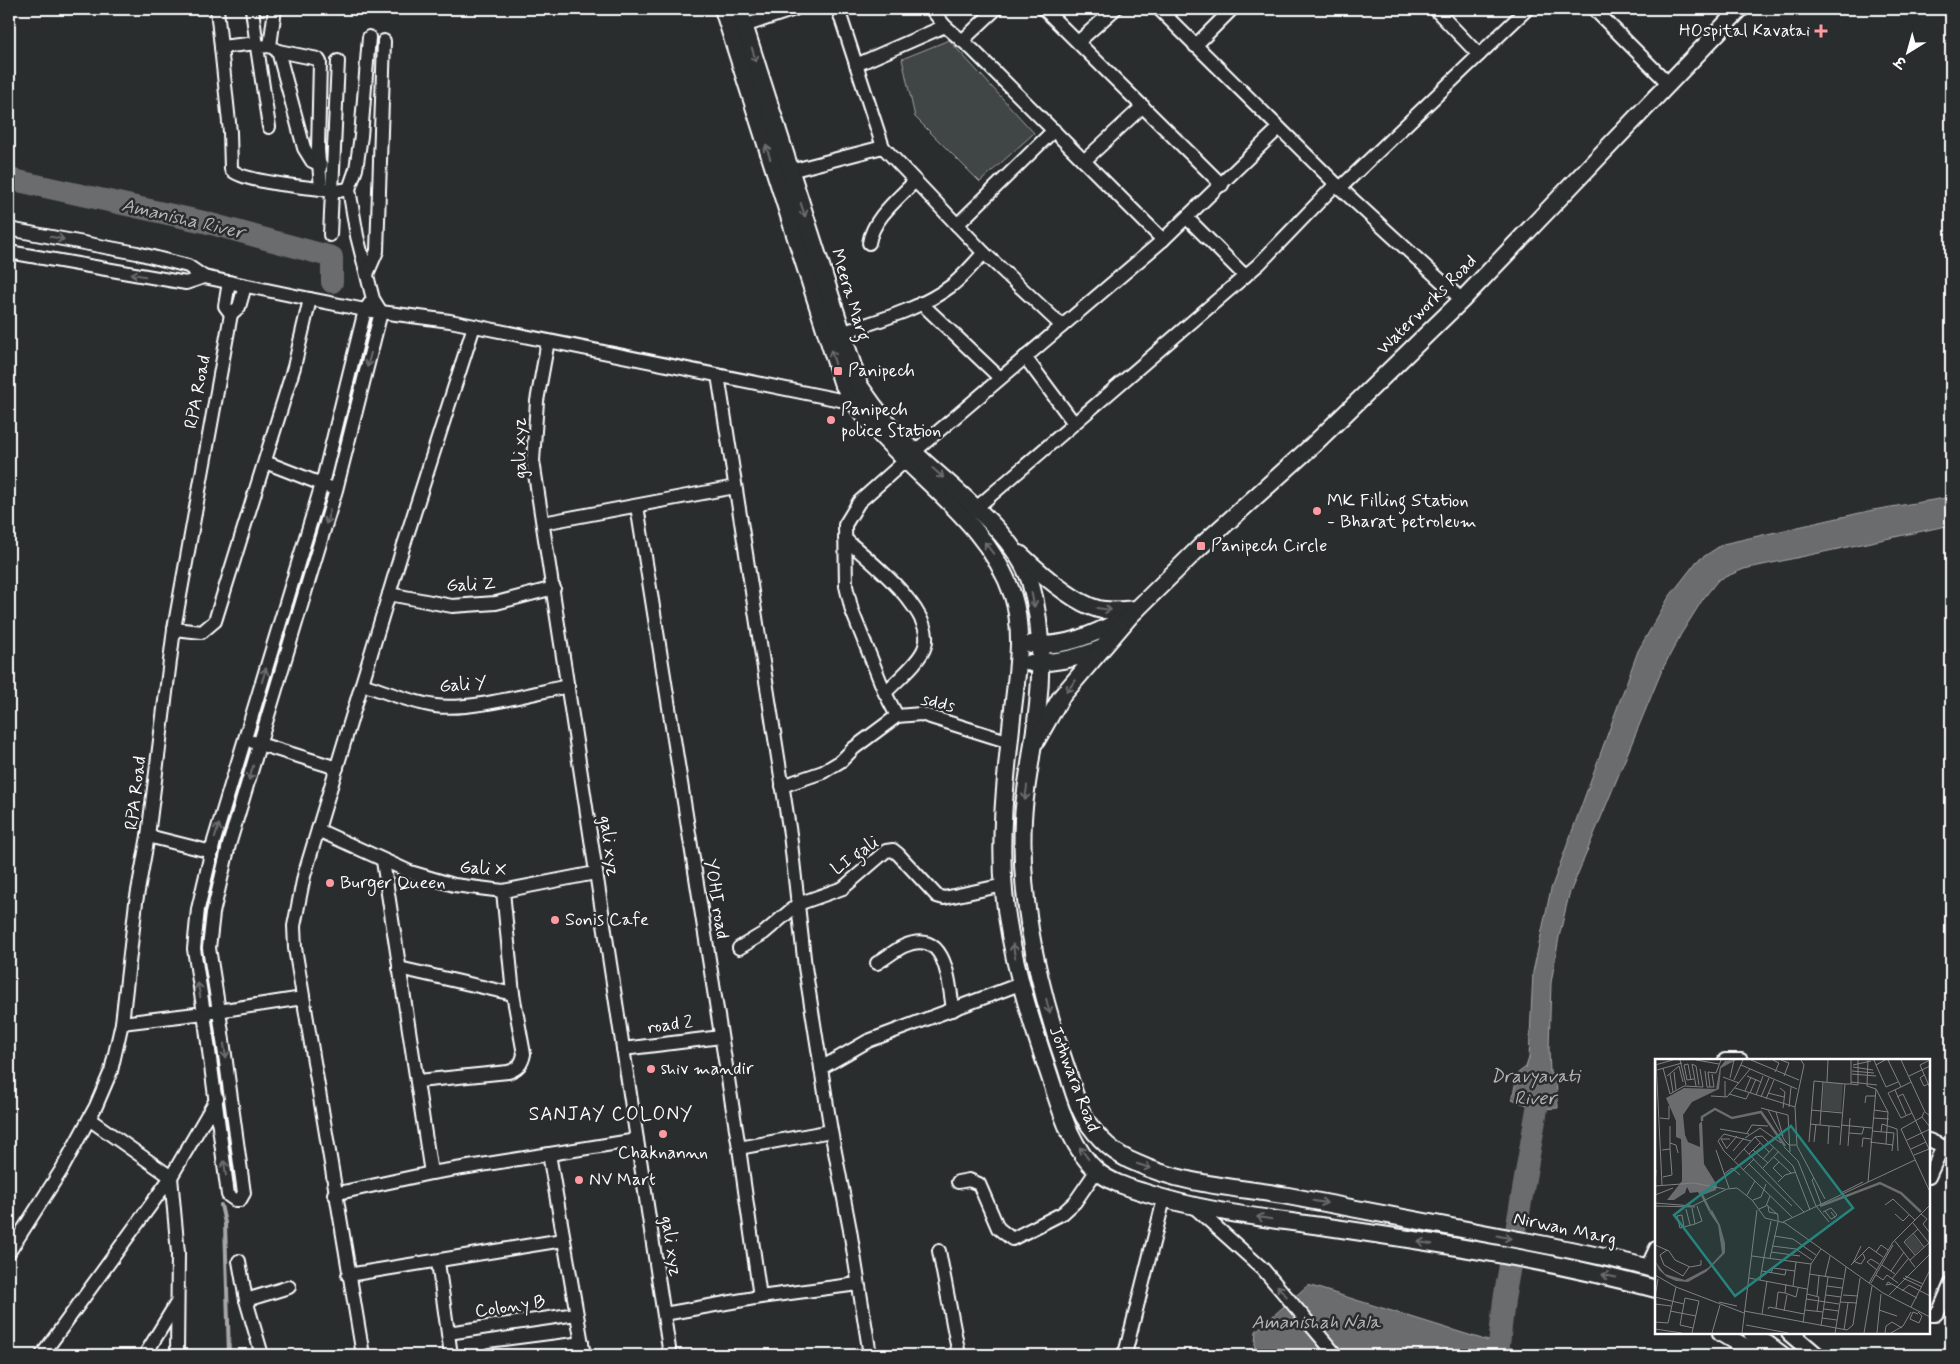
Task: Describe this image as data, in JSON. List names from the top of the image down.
{
  "streets": {
    "main road": [
      "Meera Marg",
      "Waterworks Road",
      "Jothwara Road",
      "Nirwan Marg"
    ],
    "street": [
      "RPA Road",
      "gali xyz",
      "Gali Z",
      "Gali Y",
      "sdds",
      "LI gali",
      "Gali X",
      "YOHI road",
      "road 2",
      "Colony B"
    ]
  },
  "crossings": [
    ["Meera Marg", "Waterworks Road"],
    ["Meera Marg", "Jothwara Road"],
    ["Waterworks Road", "Jothwara Road"],
    ["gali xyz", "Gali Z"],
    ["gali xyz", "Gali Y"],
    ["gali xyz", "Gali X"],
    ["gali xyz", "road 2"],
    ["sdds", "Jothwara Road"],
    ["LI gali", "Jothwara Road"],
    ["YOHI road", "road 2"],
    ["Jothwara Road", "Nirwan Marg"]
  ],
  "one_way": ["Nirwan Marg"],
  "districts": ["SANJAY COLONY"],
  "water": ["Amanisha River", "Dravyavati River", "Amanishah Nala"],
  "places": {
    "health": ["HOspital Kavatai"],
    "transit": ["Panipech", "Panipech Circle"],
    "other": [
      "Panipech police Station",
      "MK Filling Station - Bharat petroleum",
      "Burger Queen",
      "Sonis Cafe",
      "shiv mandir",
      "Chaknannn",
      "NV Mart"
    ]
  },
  "north": "bottom left"
}
